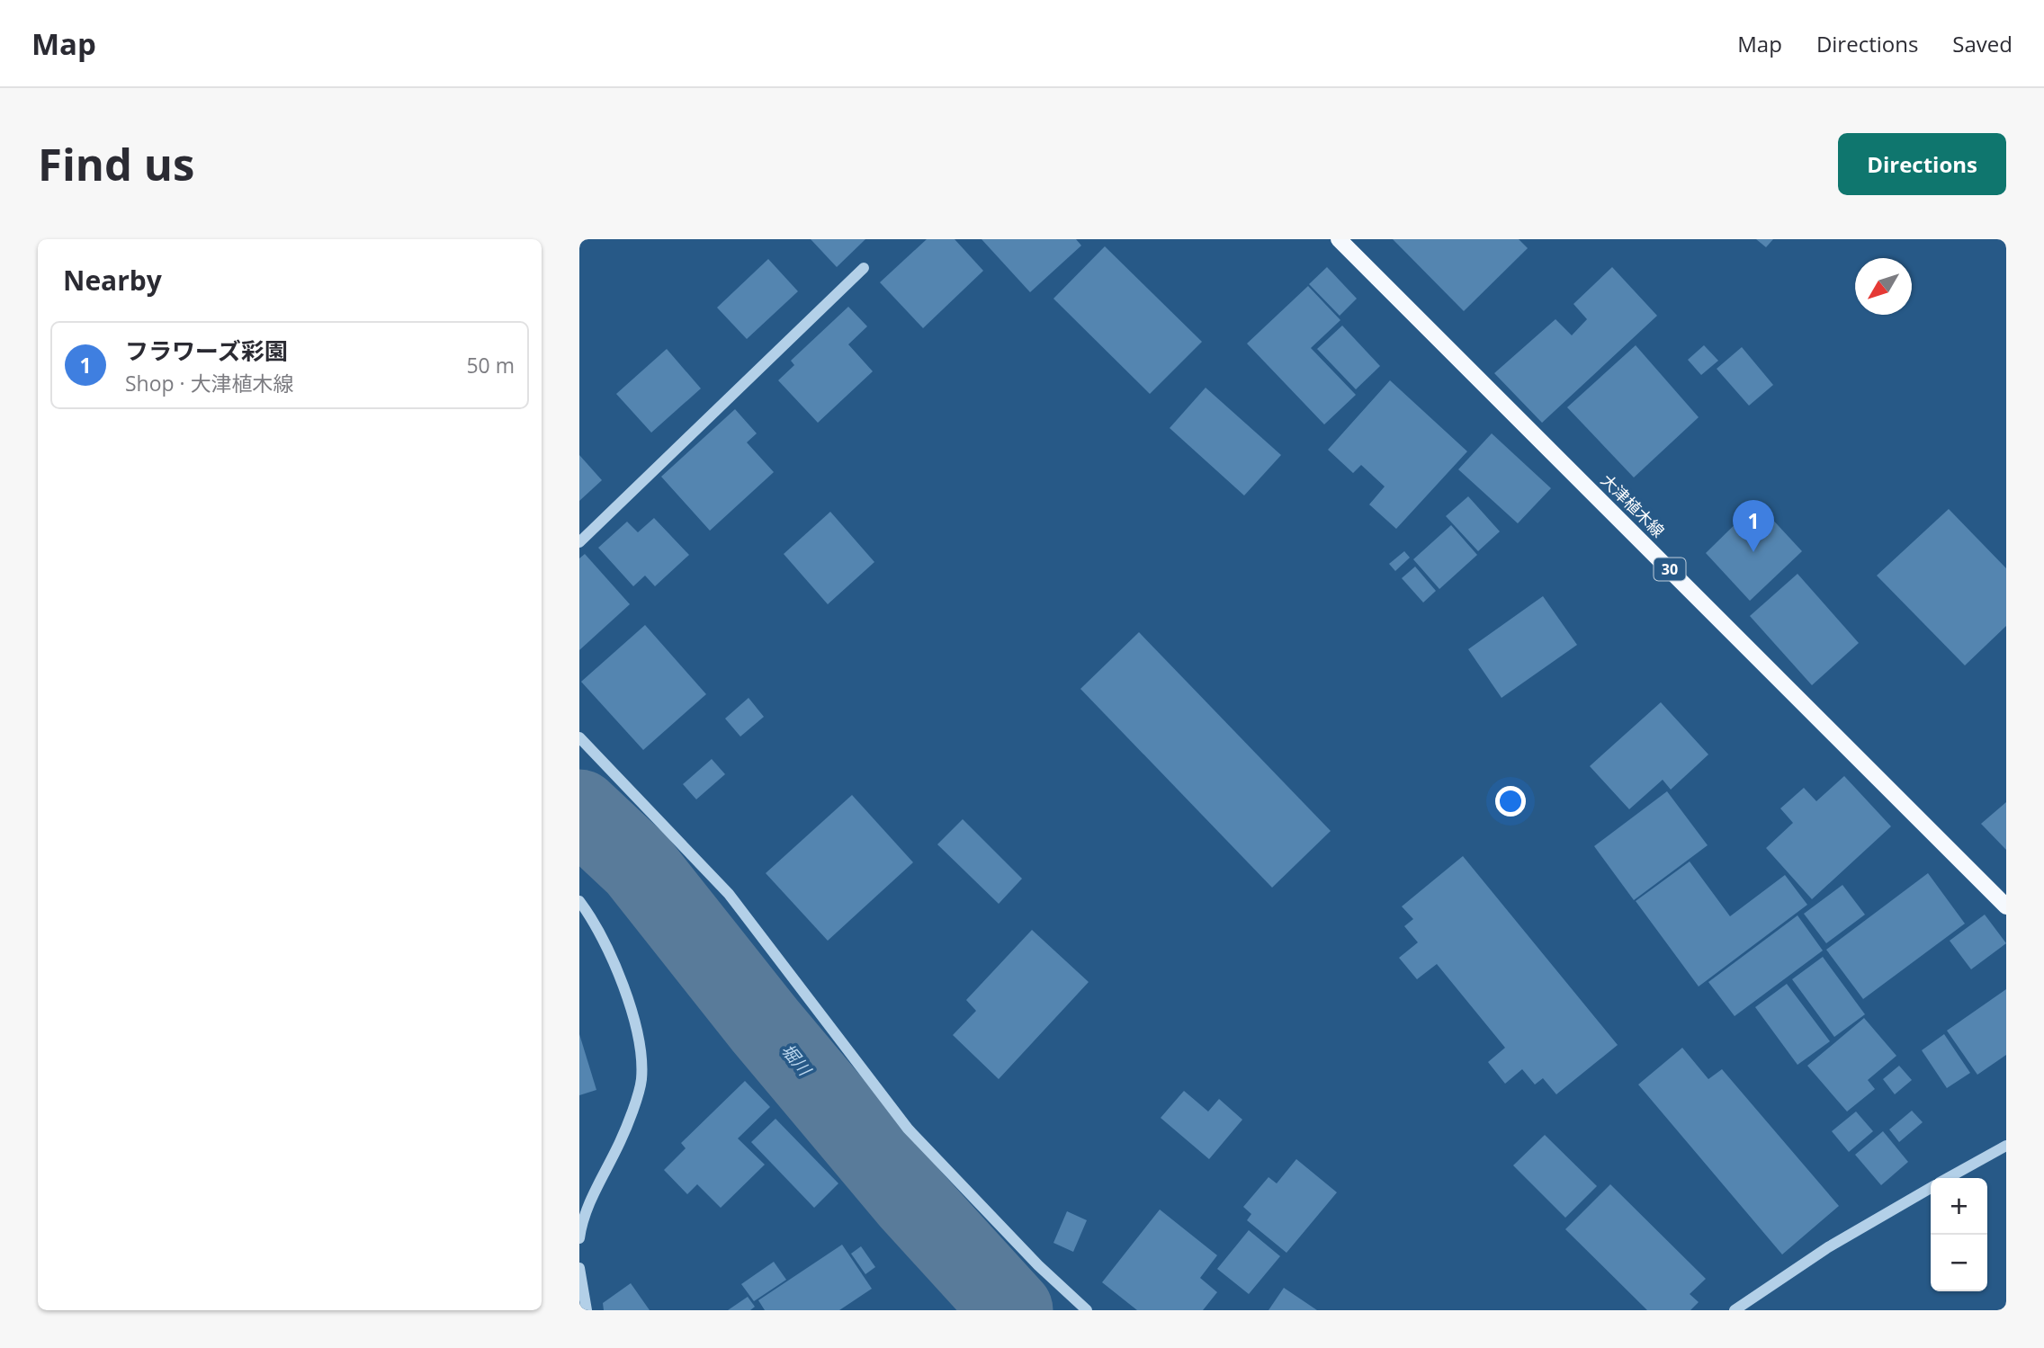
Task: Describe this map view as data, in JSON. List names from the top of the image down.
{
  "streets": {
    "main road": ["大津植木線", "30"]
  },
  "water": ["堀川"],
  "north": "bottom left",
  "page": {
    "header": "Map",
    "nav": ["Map", "Directions", "Saved"],
    "buttons": "Directions",
    "title": "Find us",
    "heading": "Nearby",
    "list": [
      {
        "mark": "1",
        "name": "フラワーズ彩園",
        "note": "Shop · 大津植木線",
        "value": "50 m"
      }
    ],
    "pins": "1",
    "map_buttons": ["+", "−"]
  }
}
